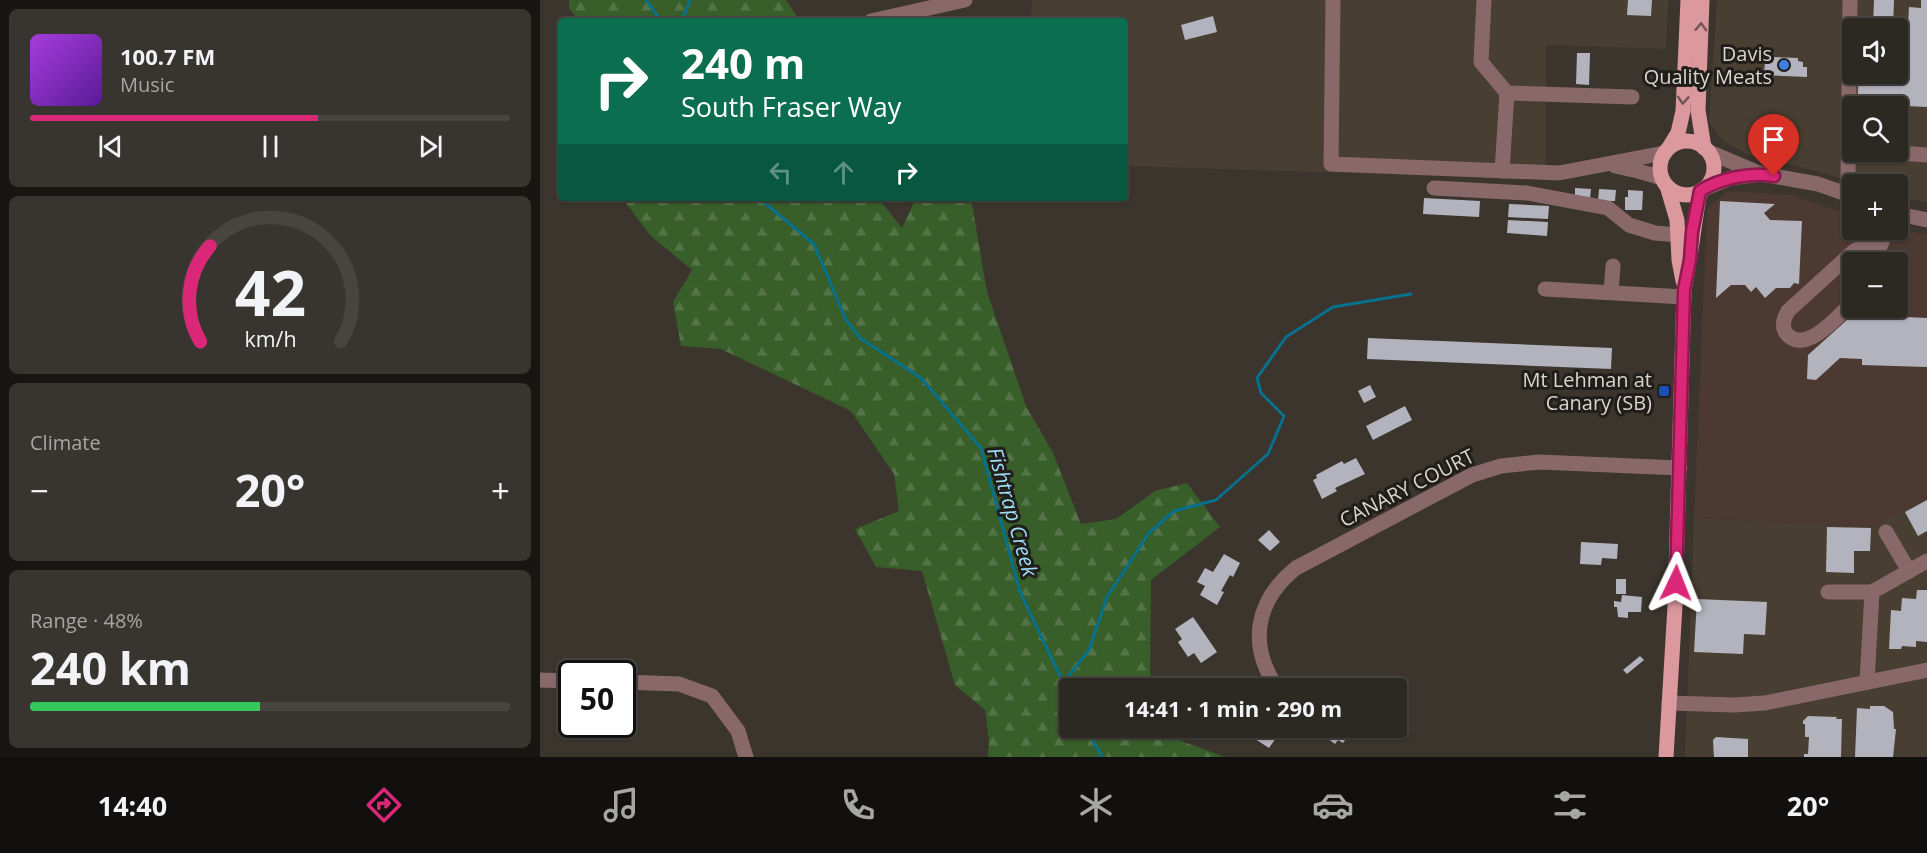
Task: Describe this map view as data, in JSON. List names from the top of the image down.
{
  "streets": {
    "street": ["CANARY COURT"]
  },
  "water": ["Fishtrap Creek"],
  "places": {
    "other": ["Davis Quality Meats"],
    "transit": ["Mt Lehman at Canary (SB)"]
  },
  "page": {
    "map_buttons": ["+", "−"],
    "turn": ["240 m", "South Fraser Way"],
    "song": ["100.7 FM", "Music"],
    "tile": [
      "Climate",
      ["Range · 48%", "240 km"]
    ],
    "heat": ["−", "20°", "+"],
    "limit": "50",
    "trip": "14:41 · 1 min · 290 m",
    "tabs": ["14:40", "20°"],
    "gauge": ["42", "km/h"]
  }
}
